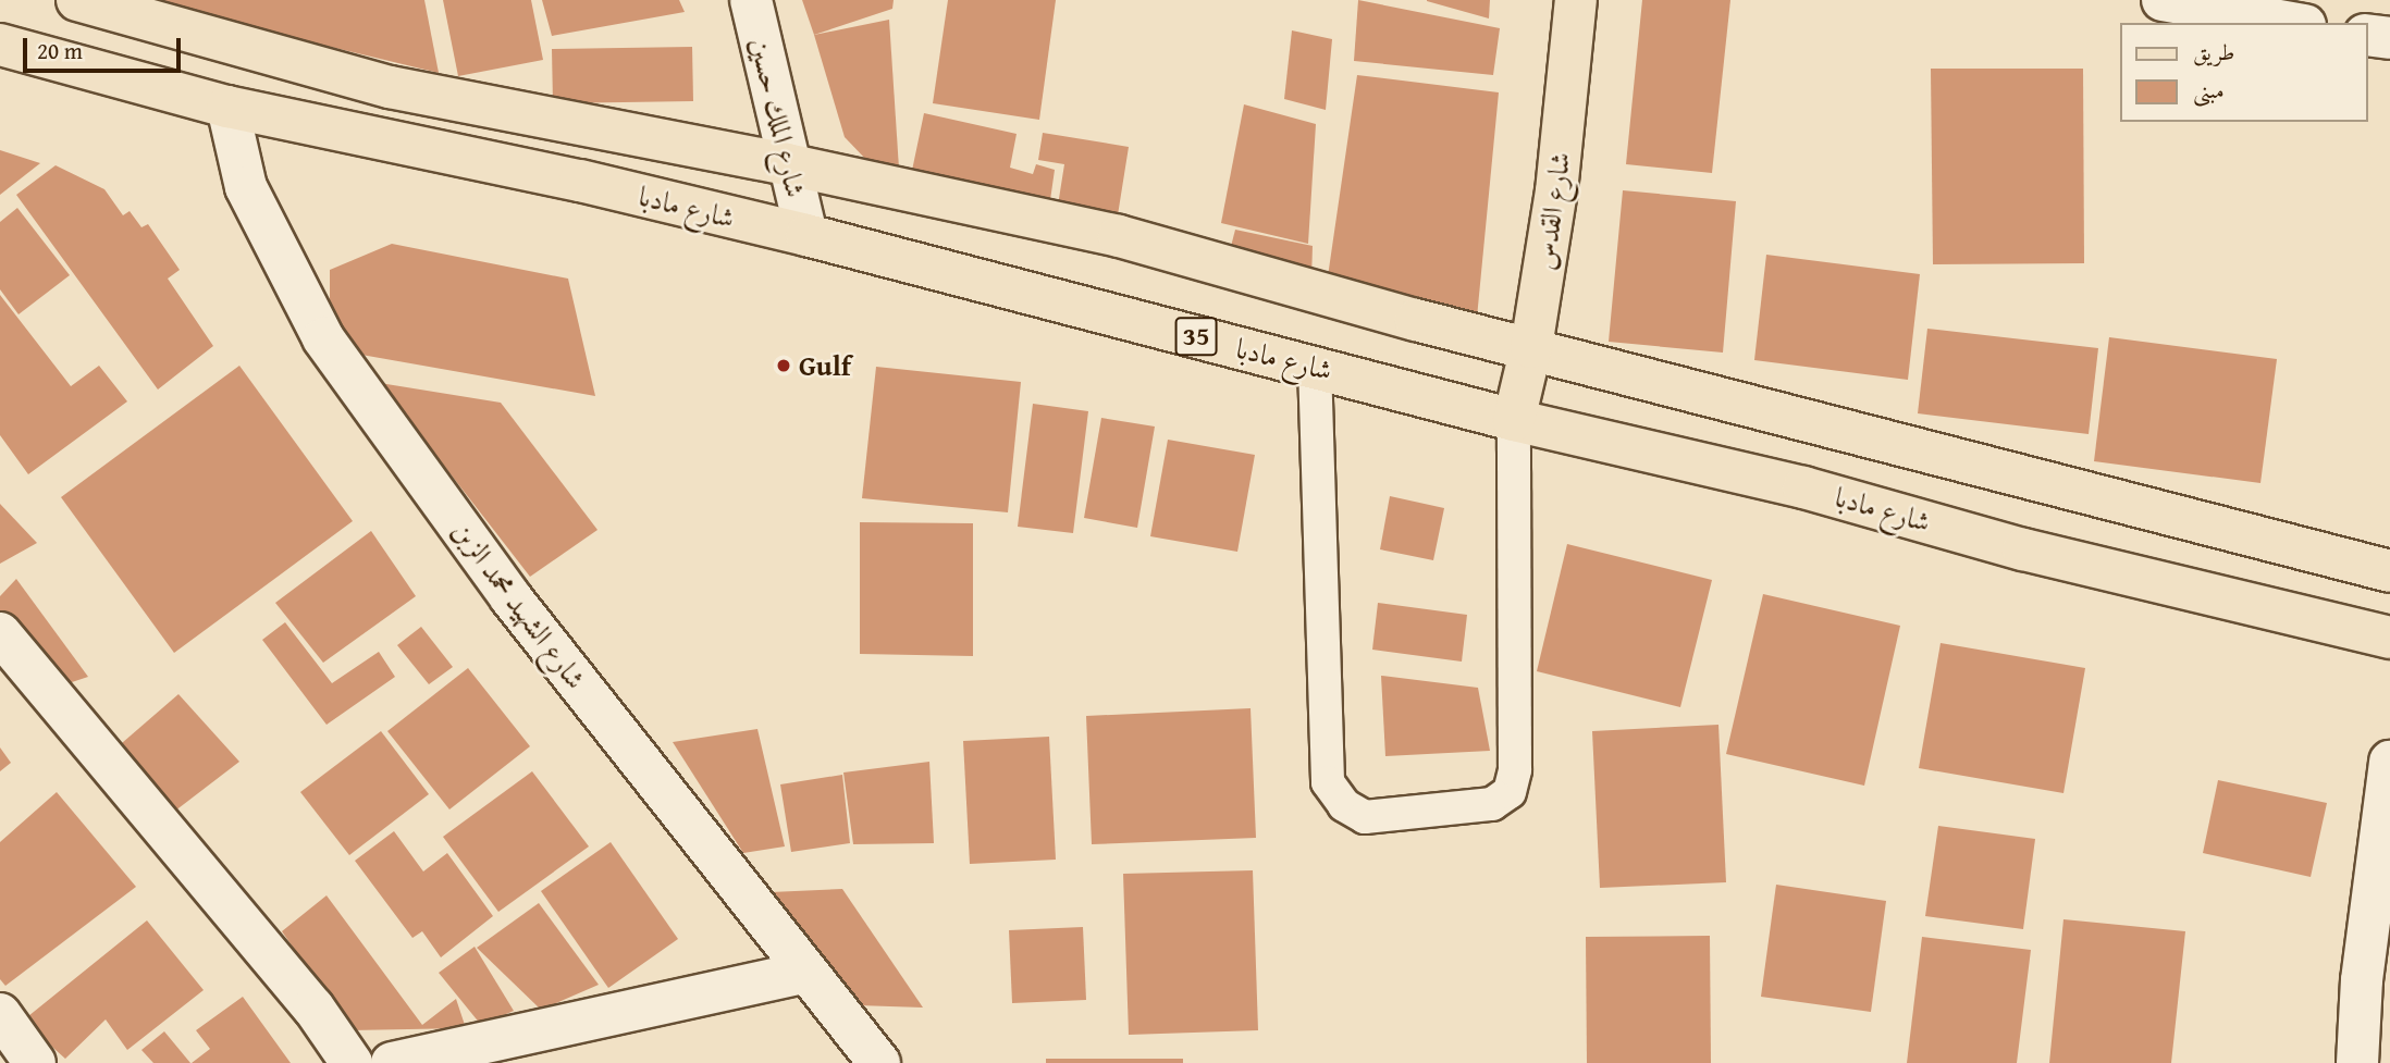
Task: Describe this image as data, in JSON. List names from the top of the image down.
{
  "streets": {
    "main road": ["شارع مادبا", "شارع القدس", "35"],
    "street": ["شارع الملك حسين", "شارع الشهيد محمد الزبن"]
  },
  "crossings": [
    ["شارع الملك حسين", "شارع مادبا"],
    ["شارع مادبا", "شارع القدس"],
    ["شارع مادبا", "شارع الشهيد محمد الزبن"]
  ],
  "places": ["Gulf"],
  "legend": ["طريق", "مبنى"],
  "scale_bar": "20 m"
}
